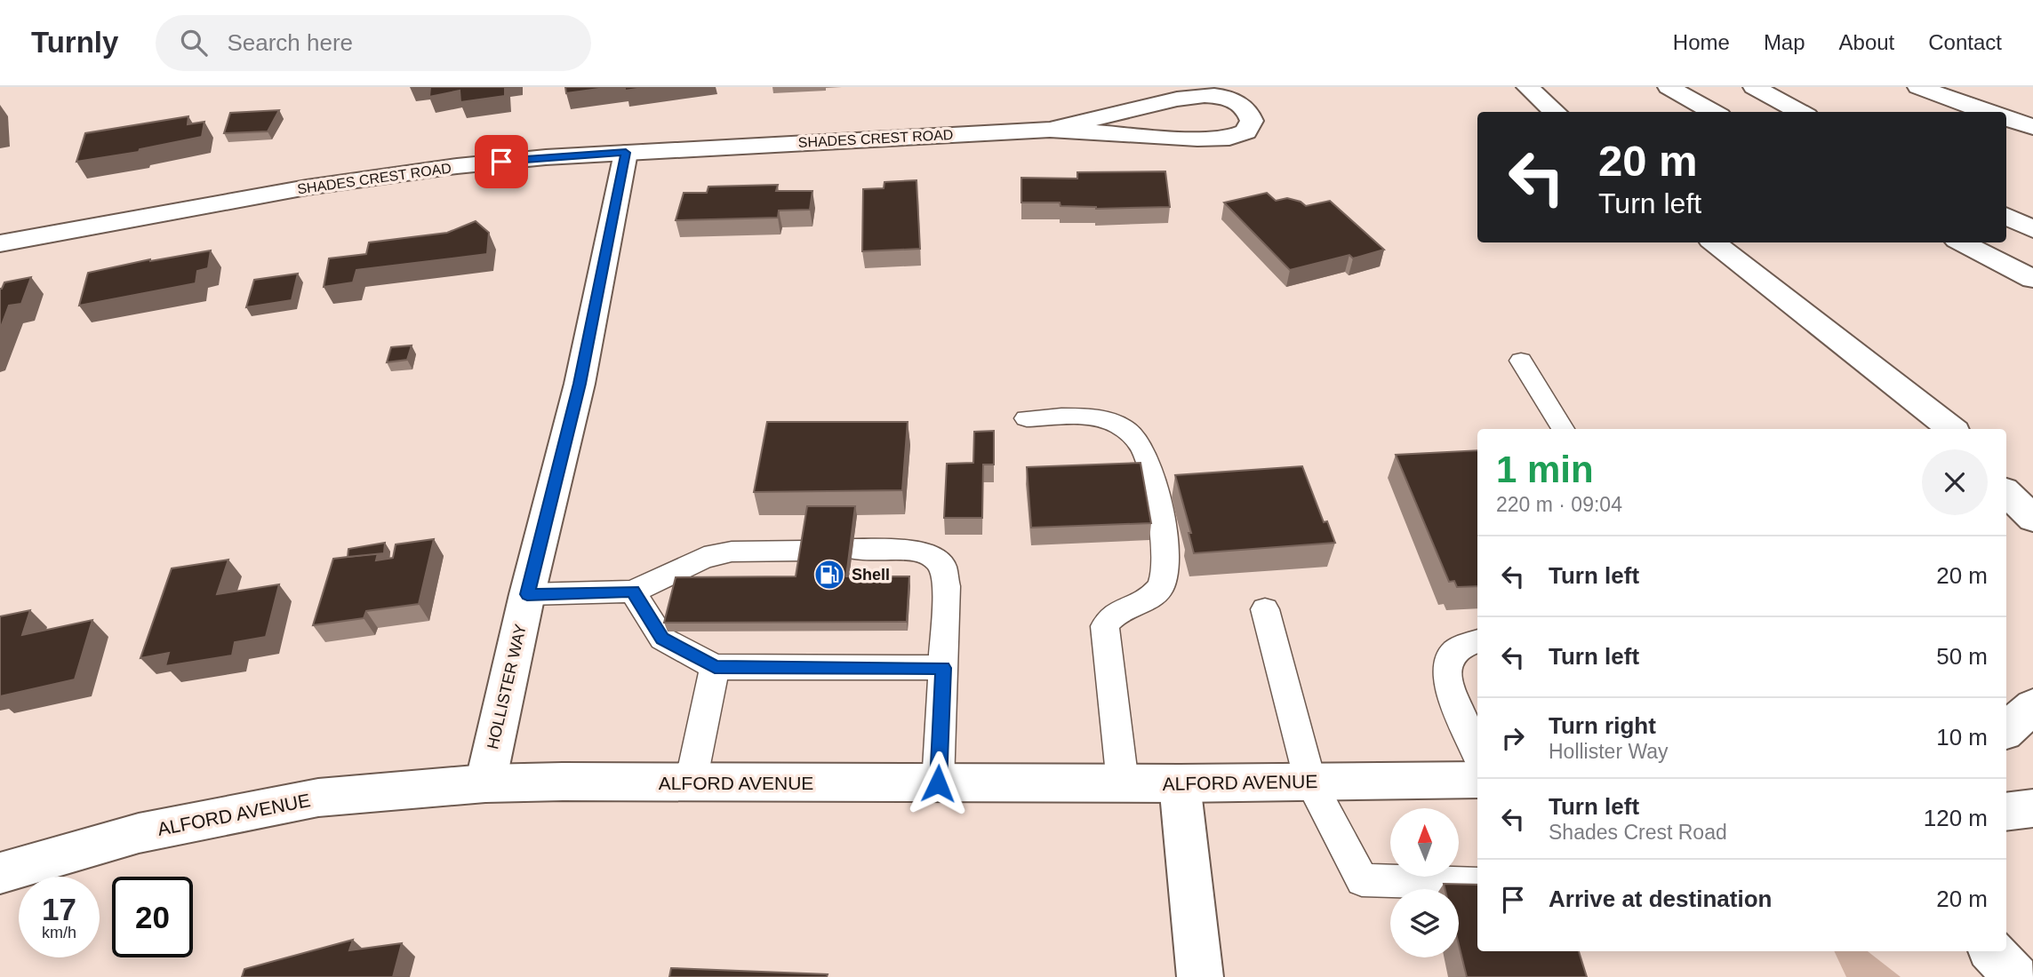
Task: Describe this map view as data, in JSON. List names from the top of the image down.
{
  "streets": {
    "main road": ["SHADES CREST ROAD", "HOLLISTER WAY", "ALFORD AVENUE"]
  },
  "crossings": [
    ["SHADES CREST ROAD", "HOLLISTER WAY"],
    ["HOLLISTER WAY", "ALFORD AVENUE"]
  ],
  "places": {
    "fuel station": ["Shell"]
  },
  "north": "top",
  "page": {
    "header": "Turnly",
    "search": "Search here",
    "nav": [
      "Home",
      "Map",
      "About",
      "Contact"
    ],
    "turn": ["20 m", "Turn left"],
    "heading": ["1 min", "220 m · 09:04"],
    "list": [
      {
        "name": "Turn left",
        "value": "20 m"
      },
      {
        "name": "Turn left",
        "value": "50 m"
      },
      {
        "name": "Turn right",
        "note": "Hollister Way",
        "value": "10 m"
      },
      {
        "name": "Turn left",
        "note": "Shades Crest Road",
        "value": "120 m"
      },
      {
        "name": "Arrive at destination",
        "value": "20 m"
      }
    ],
    "speed": "17 km/h",
    "limit": "20"
  }
}
